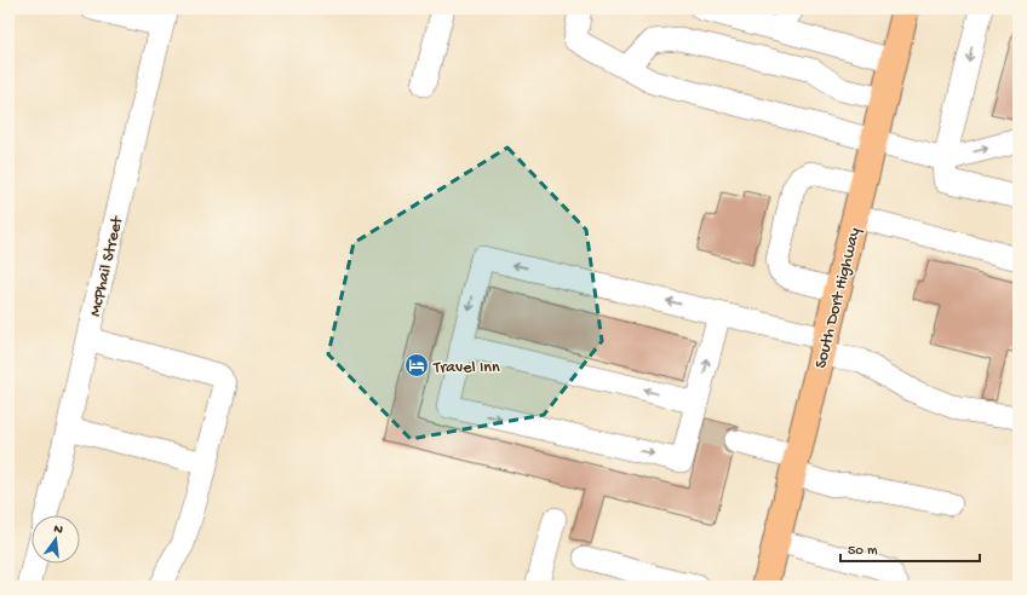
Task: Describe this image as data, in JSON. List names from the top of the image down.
{
  "streets": {
    "main road": ["South Dort Highway"],
    "street": ["McPhail Street"]
  },
  "places": {
    "hotel": ["Travel Inn"]
  },
  "scale_bar": "50 m",
  "north": "top"
}
